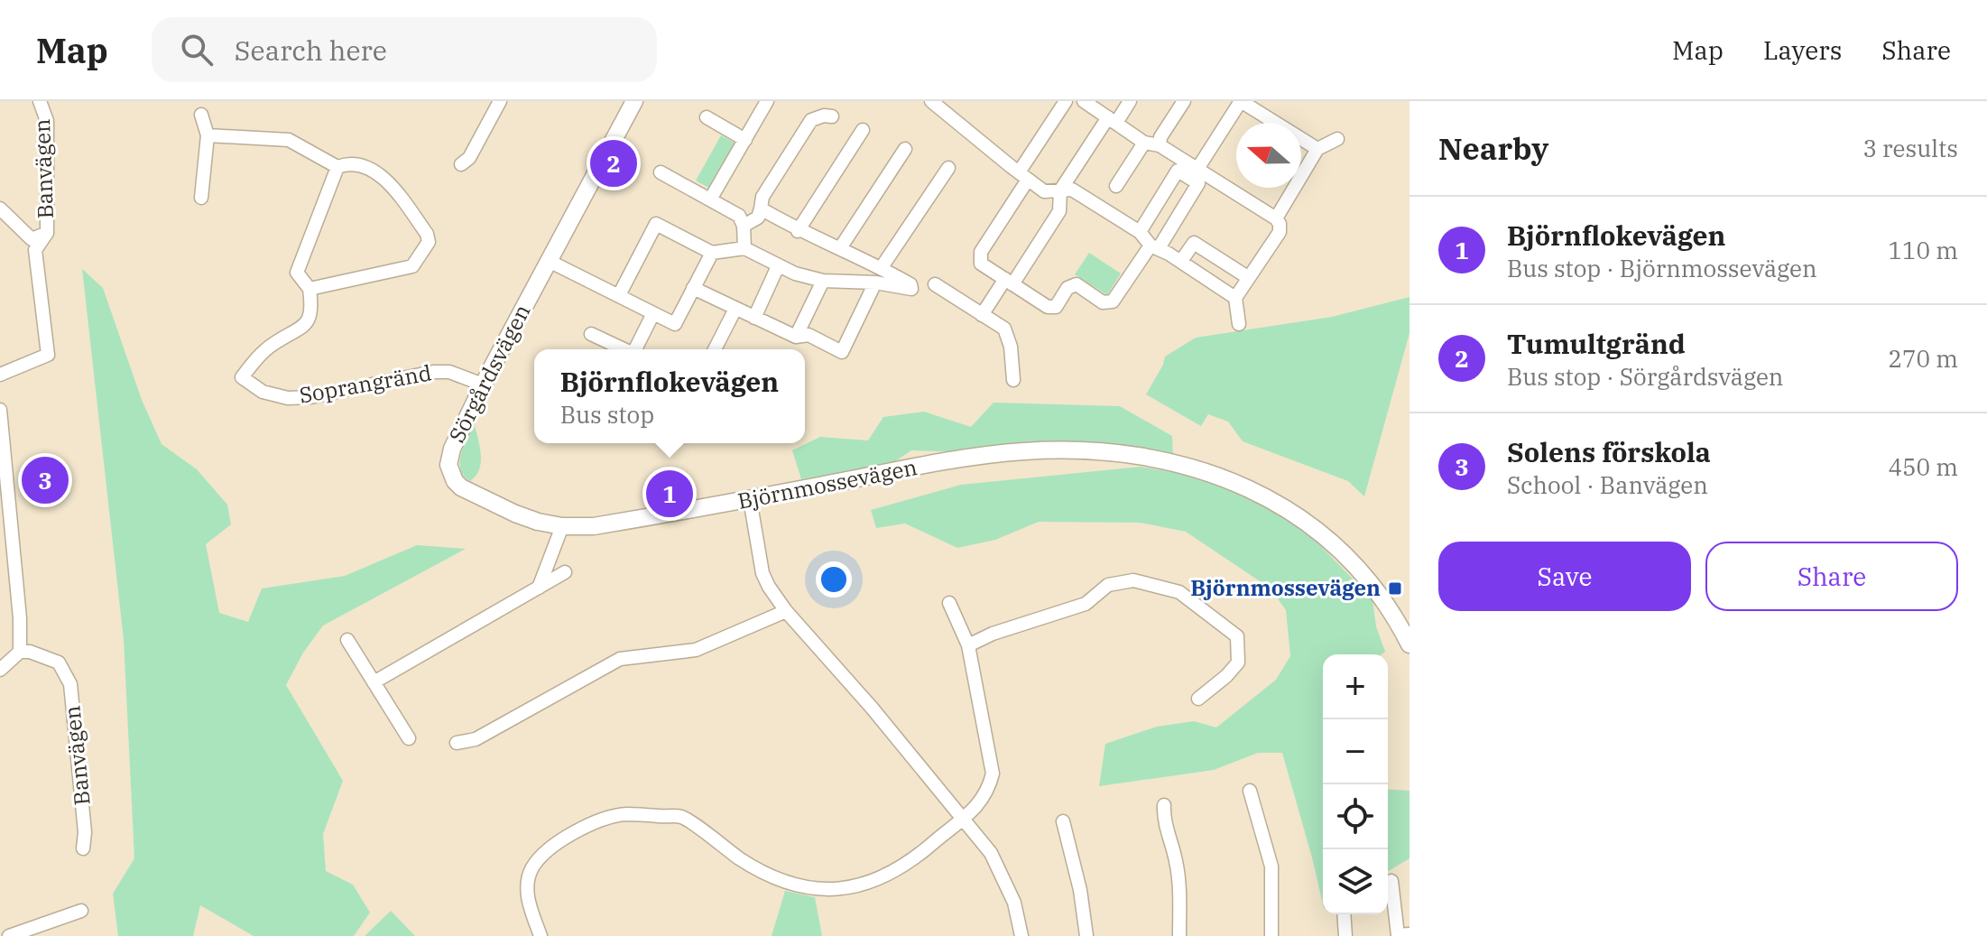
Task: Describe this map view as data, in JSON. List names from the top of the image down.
{
  "streets": {
    "street": [
      "Banvägen",
      "Sörgårdsvägen",
      "Soprangränd",
      "Björnmossevägen"
    ]
  },
  "crossings": [
    ["Sörgårdsvägen", "Soprangränd"],
    ["Sörgårdsvägen", "Björnmossevägen"]
  ],
  "places": {
    "transit": ["Björnmossevägen"]
  },
  "north": "left",
  "page": {
    "header": "Map",
    "search": "Search here",
    "nav": ["Map", "Layers", "Share"],
    "heading": ["Nearby", "3 results"],
    "pins": ["2", "3", "1"],
    "list": [
      {
        "mark": "1",
        "name": "Björnflokevägen",
        "note": "Bus stop · Björnmossevägen",
        "value": "110 m"
      },
      {
        "mark": "2",
        "name": "Tumultgränd",
        "note": "Bus stop · Sörgårdsvägen",
        "value": "270 m"
      },
      {
        "mark": "3",
        "name": "Solens förskola",
        "note": "School · Banvägen",
        "value": "450 m"
      }
    ],
    "popup": ["Björnflokevägen", "Bus stop"],
    "buttons": ["Save", "Share"],
    "map_buttons": ["+", "−"]
  }
}
